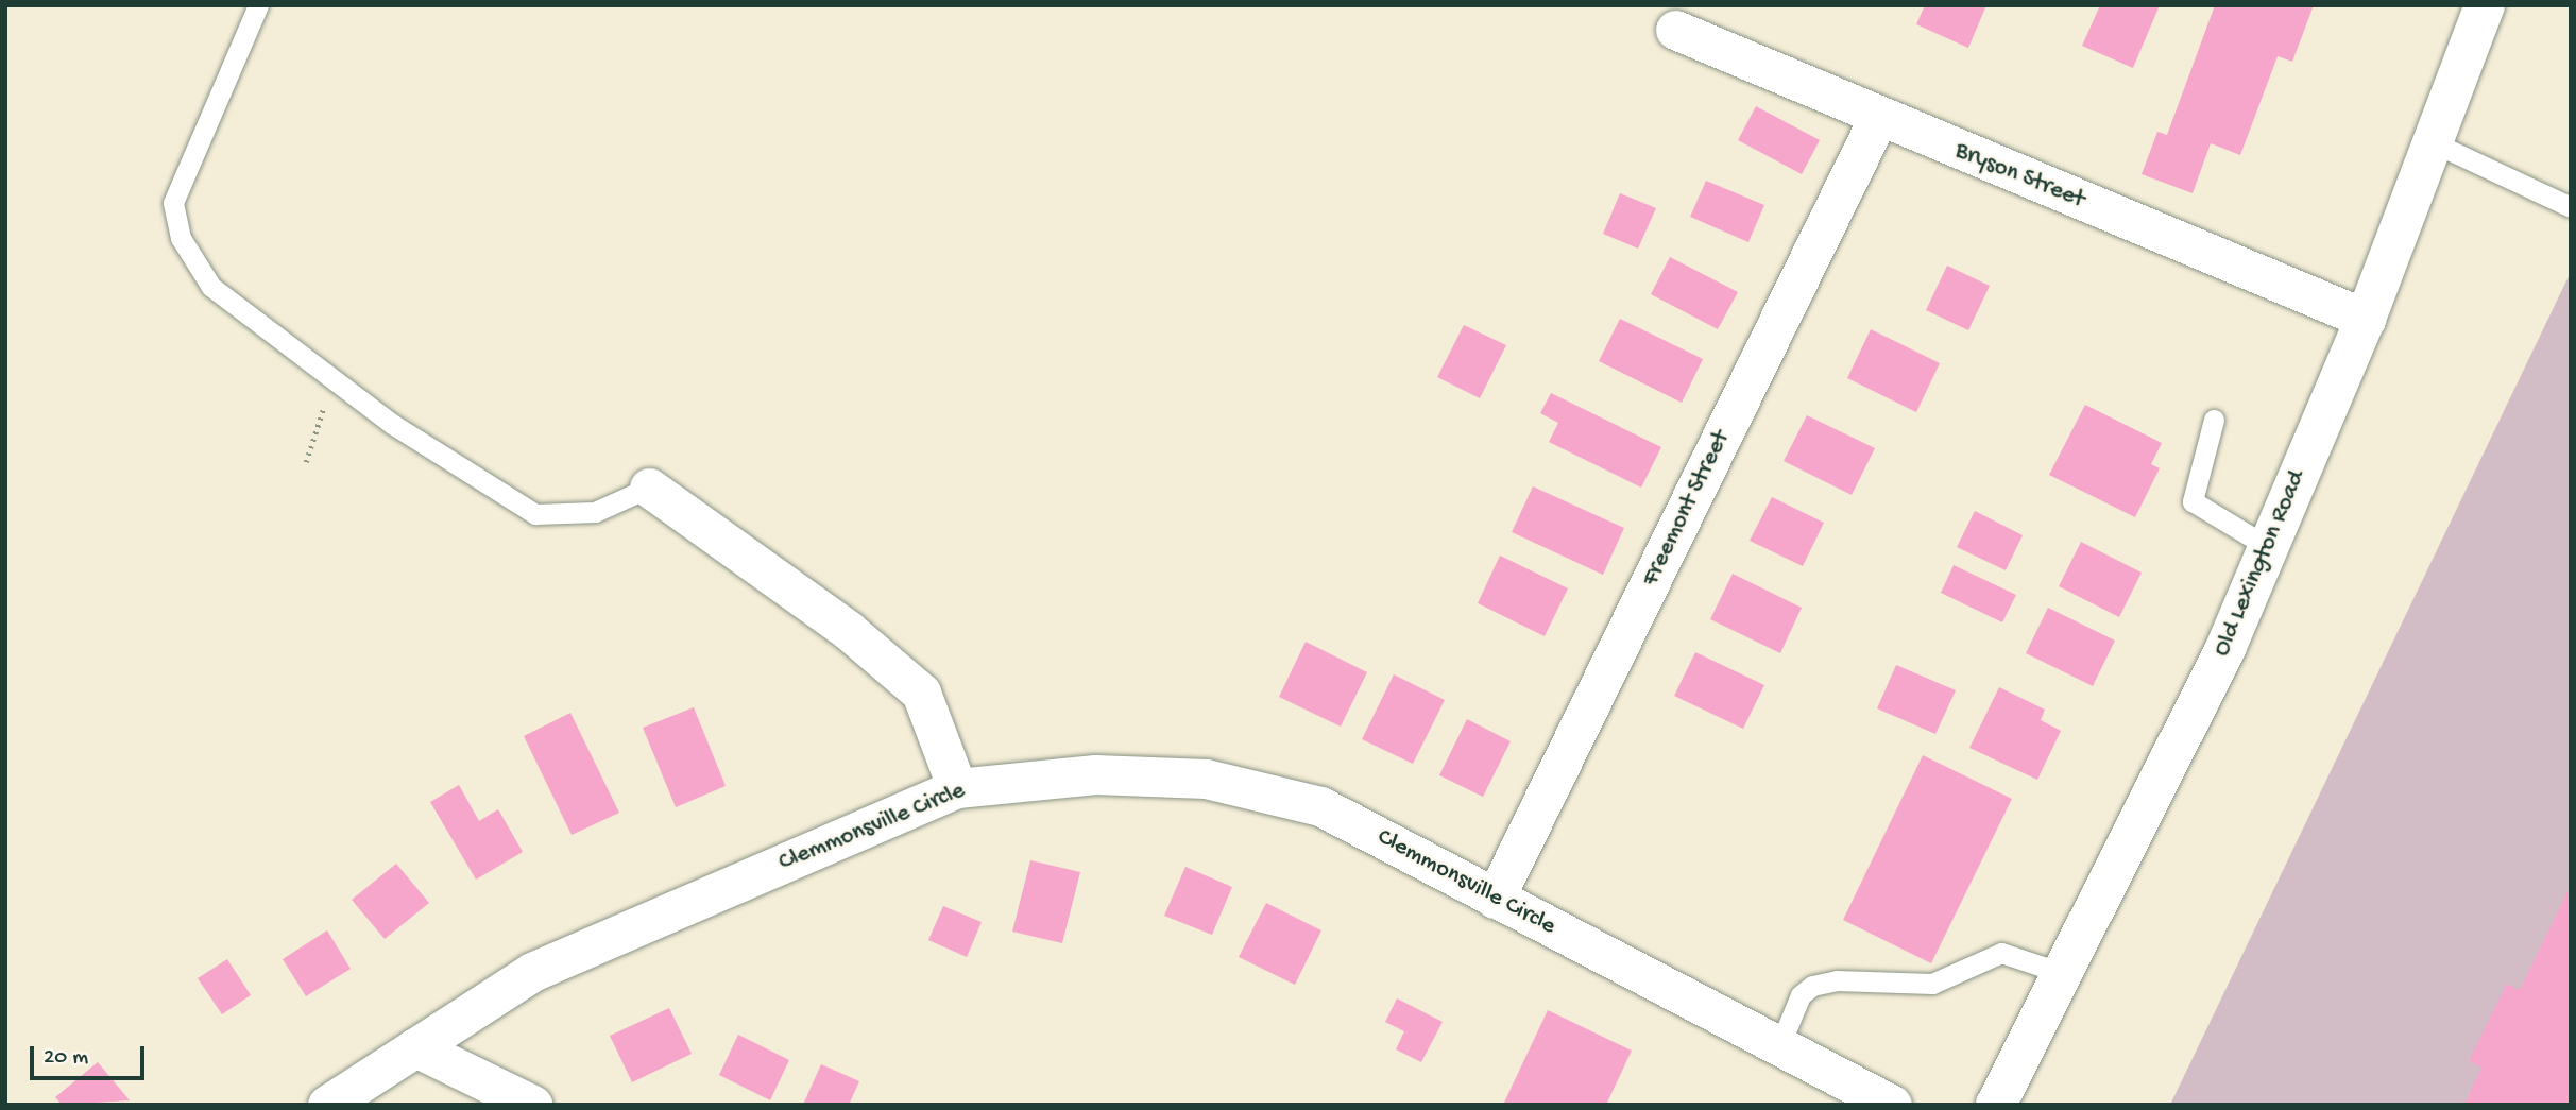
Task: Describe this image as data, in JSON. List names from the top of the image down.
{
  "streets": {
    "main road": ["Old Lexington Road"],
    "street": ["Bryson Street", "Freemont Street", "Clemmonsville Circle"]
  },
  "crossings": [
    ["Bryson Street", "Freemont Street"],
    ["Bryson Street", "Old Lexington Road"],
    ["Freemont Street", "Clemmonsville Circle"]
  ],
  "scale_bar": "20 m"
}
